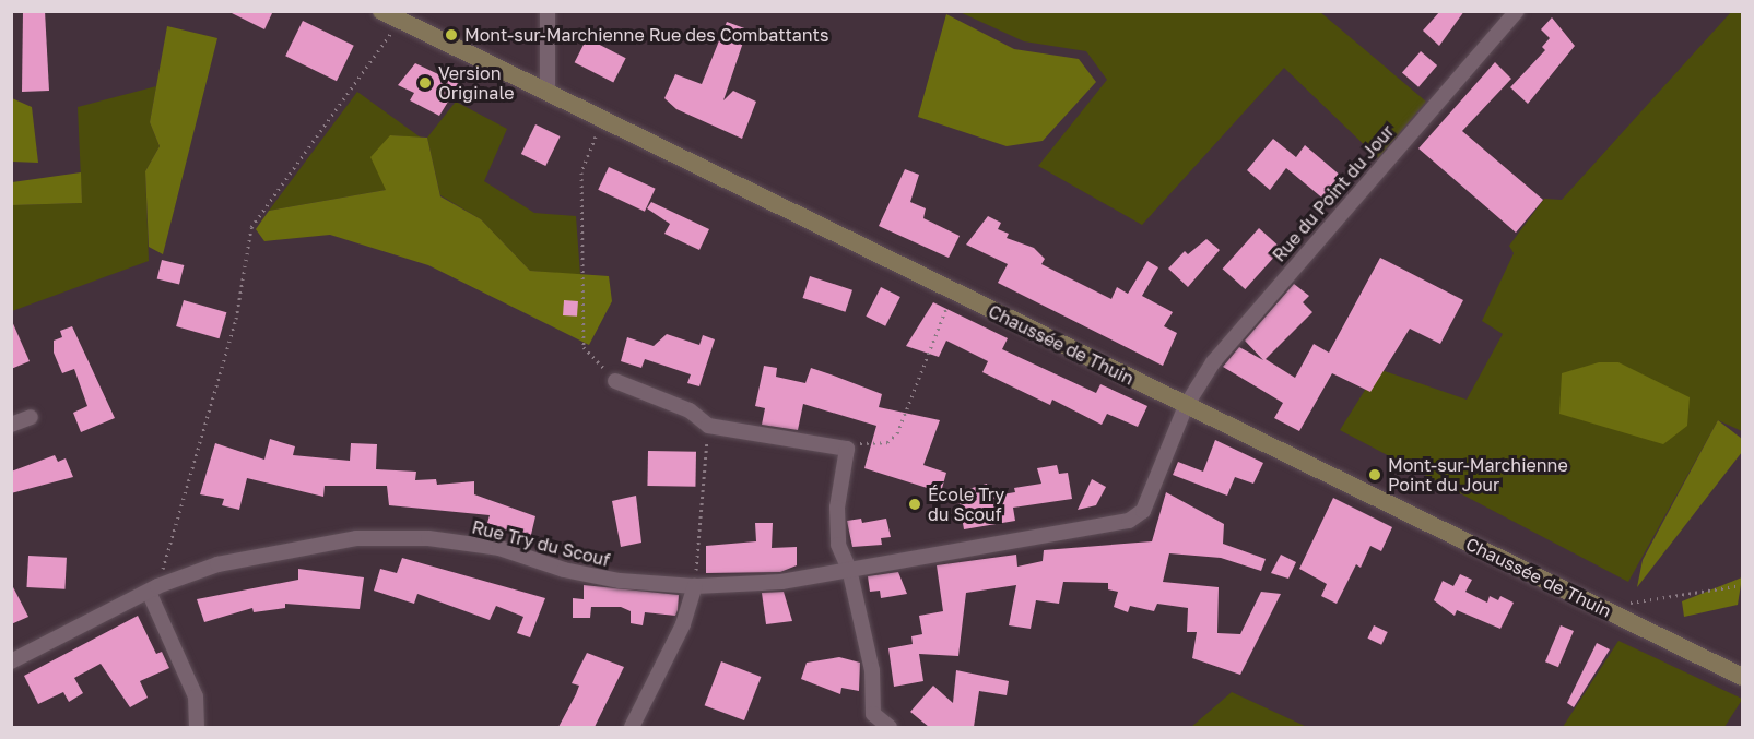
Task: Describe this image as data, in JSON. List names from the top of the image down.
{
  "streets": {
    "main road": ["Chaussée de Thuin"],
    "street": ["Rue du Point du Jour", "Rue Try du Scouf"]
  },
  "crossings": [
    ["Rue du Point du Jour", "Chaussée de Thuin"],
    ["Rue du Point du Jour", "Rue Try du Scouf"],
    ["Chaussée de Thuin", "Rue Try du Scouf"]
  ],
  "places": [
    "Mont-sur-Marchienne Rue des Combattants",
    "Version Originale",
    "Mont-sur-Marchienne Point du Jour",
    "École Try du Scouf"
  ]
}
